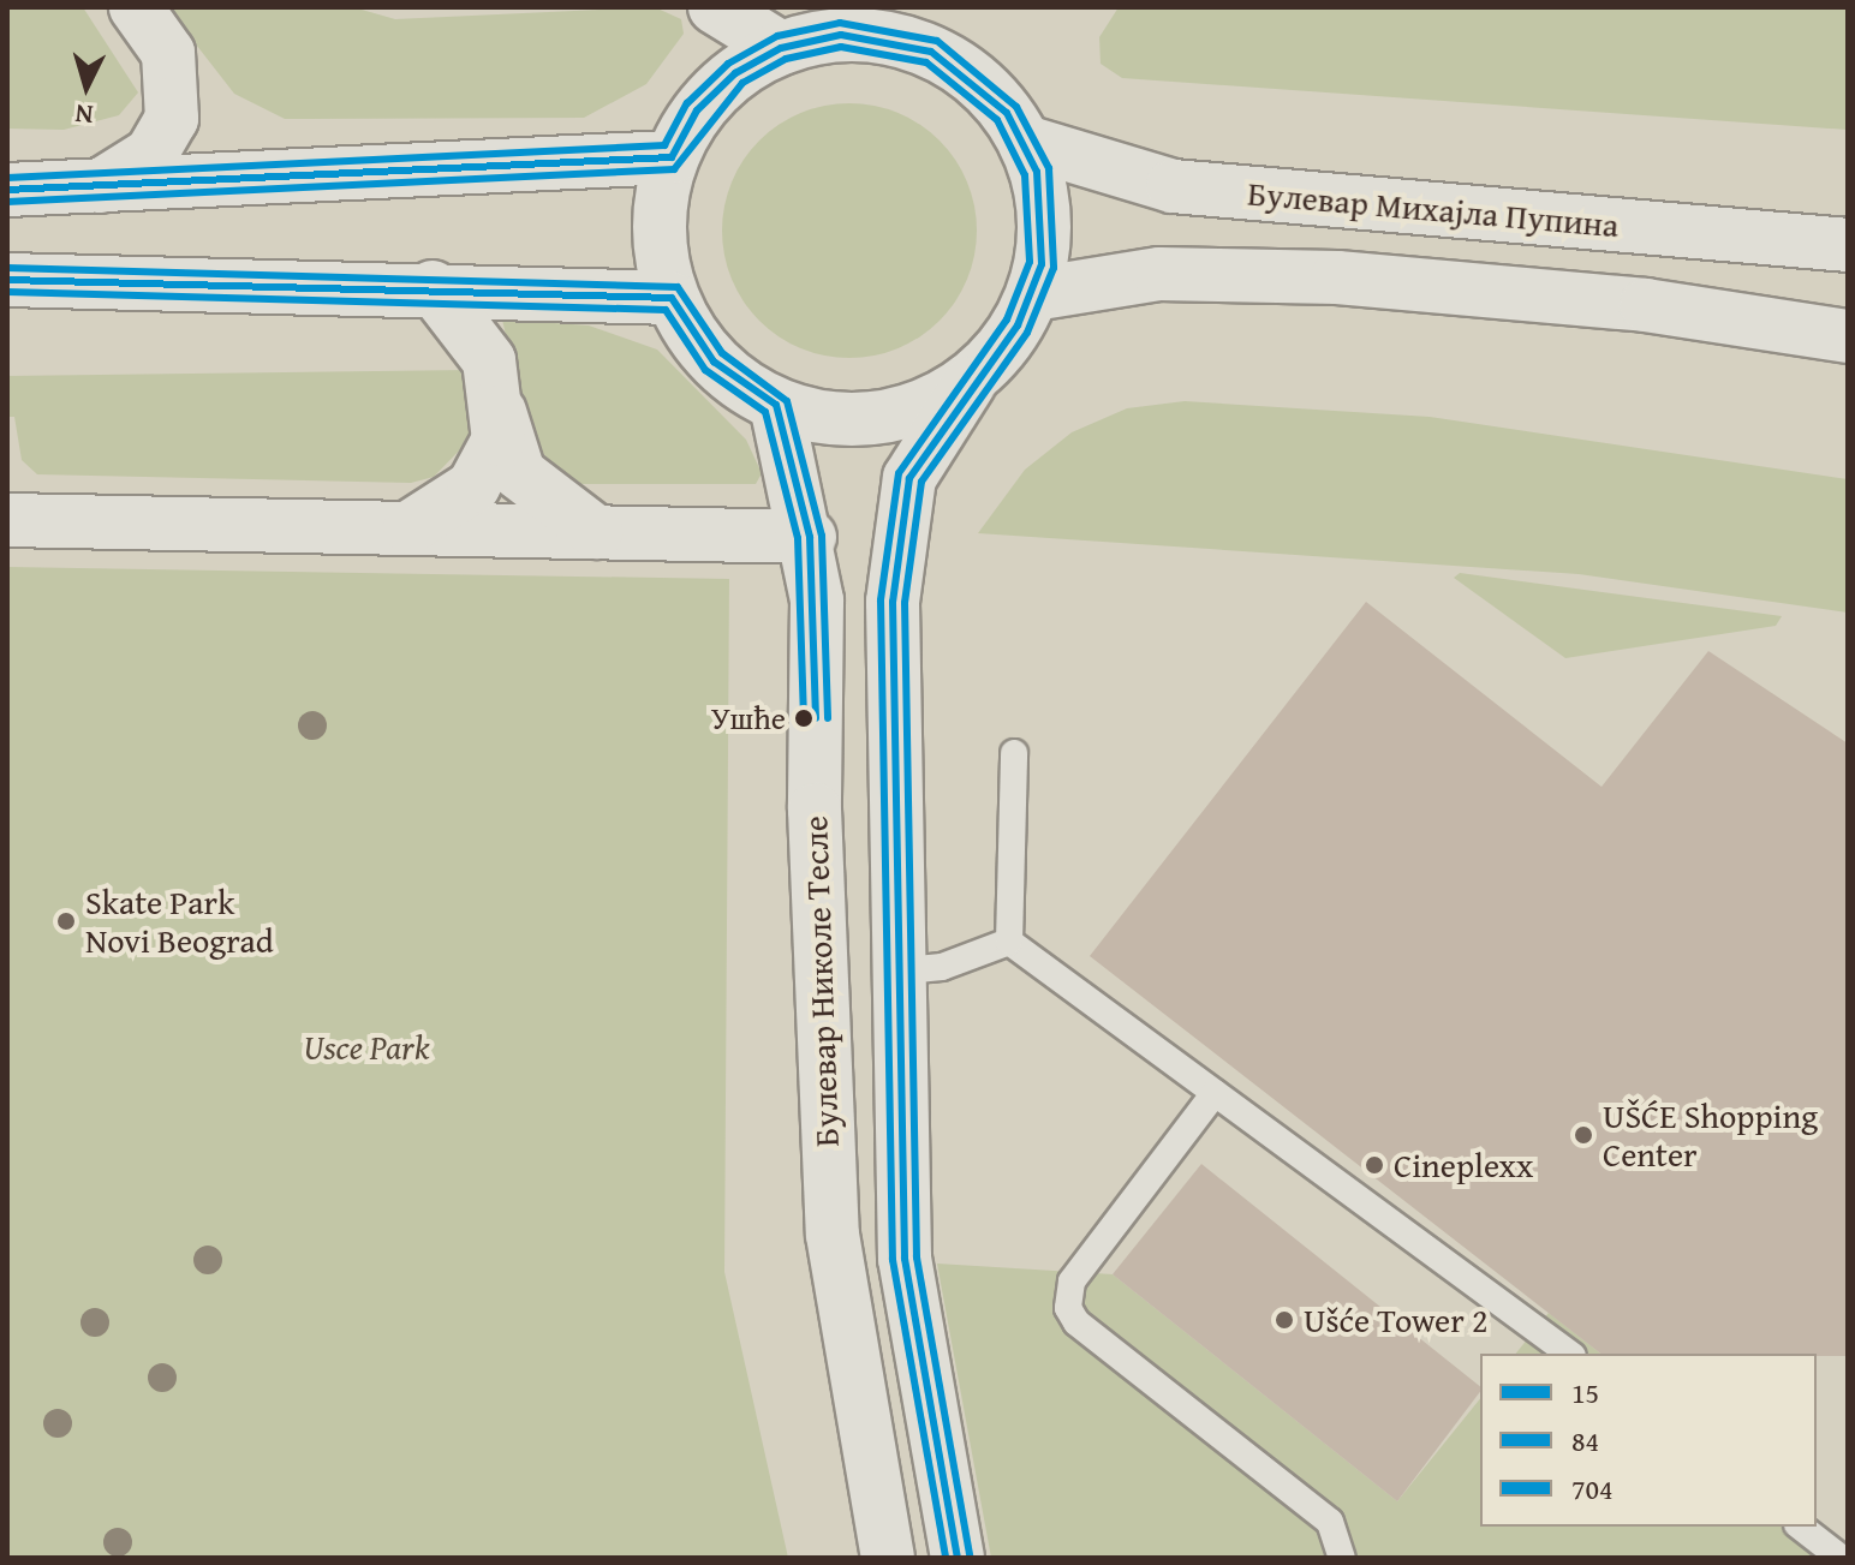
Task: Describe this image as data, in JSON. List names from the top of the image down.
{
  "streets": {
    "main road": ["Булевар Михајла Пупина", "Булевар Николе Тесле"]
  },
  "parks": ["Usce Park"],
  "places": [
    "Ушће",
    "Skate Park Novi Beograd",
    "UŠĆE Shopping Center",
    "Cineplexx",
    "Ušće Tower 2"
  ],
  "lines": ["transit line 704", "transit line 15", "transit line 84"],
  "legend": ["15", "84", "704"],
  "north": "bottom"
}
